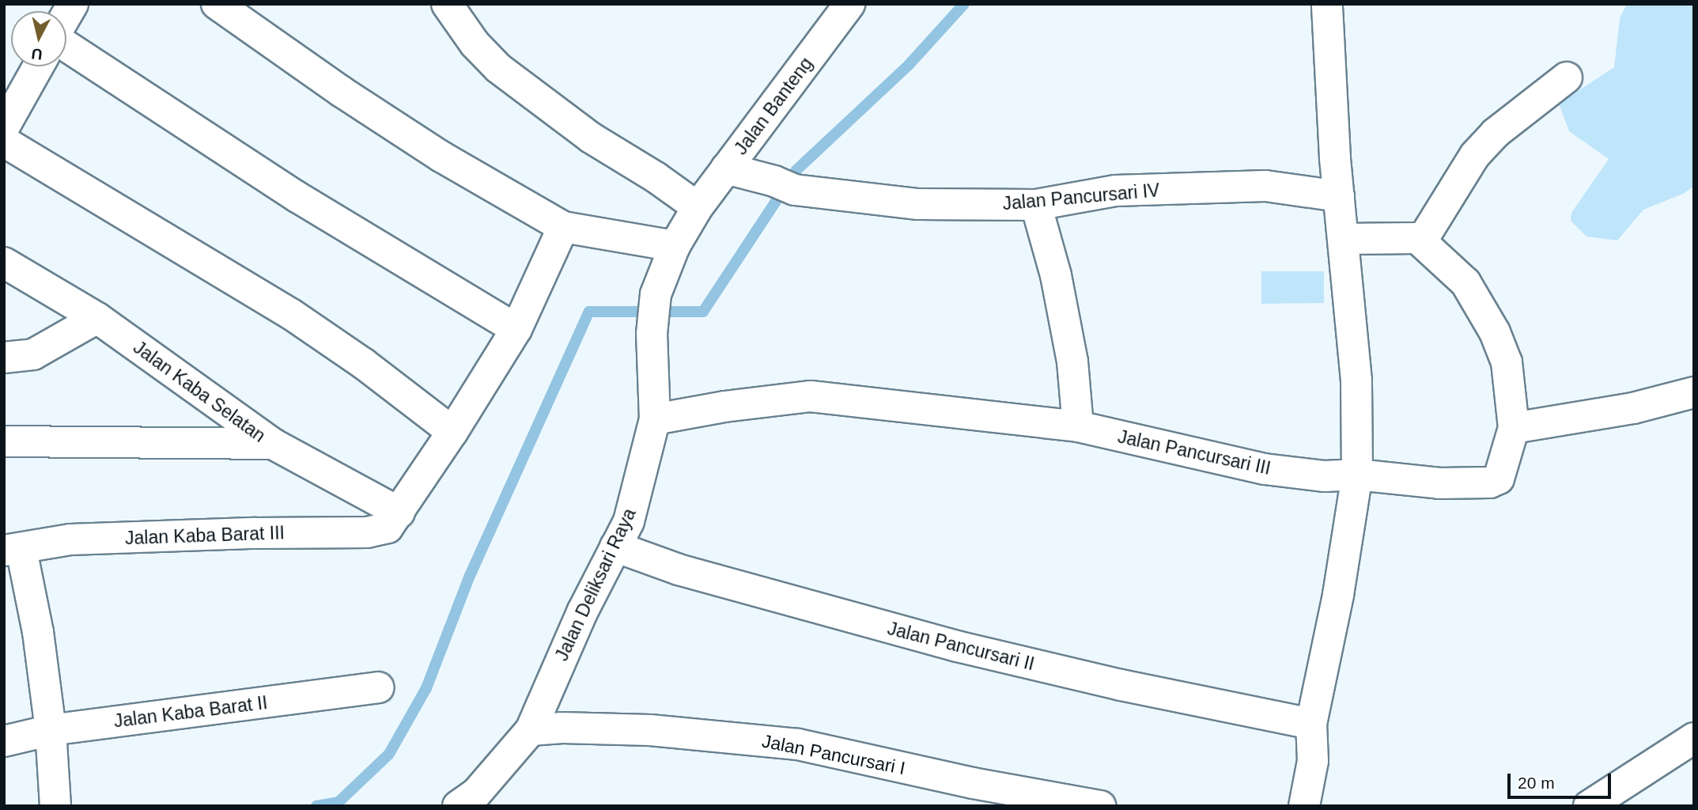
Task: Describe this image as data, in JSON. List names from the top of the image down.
{
  "streets": {
    "main road": [
      "Jalan Banteng",
      "Jalan Pancursari IV",
      "Jalan Kaba Selatan",
      "Jalan Pancursari III",
      "Jalan Kaba Barat III",
      "Jalan Deliksari Raya",
      "Jalan Pancursari II",
      "Jalan Kaba Barat II",
      "Jalan Pancursari I"
    ]
  },
  "crossings": [
    ["Jalan Banteng", "Jalan Pancursari IV"],
    ["Jalan Banteng", "Jalan Deliksari Raya"],
    ["Jalan Kaba Selatan", "Jalan Kaba Barat III"],
    ["Jalan Pancursari III", "Jalan Deliksari Raya"],
    ["Jalan Deliksari Raya", "Jalan Pancursari II"],
    ["Jalan Deliksari Raya", "Jalan Pancursari I"]
  ],
  "scale_bar": "20 m",
  "north": "bottom"
}
